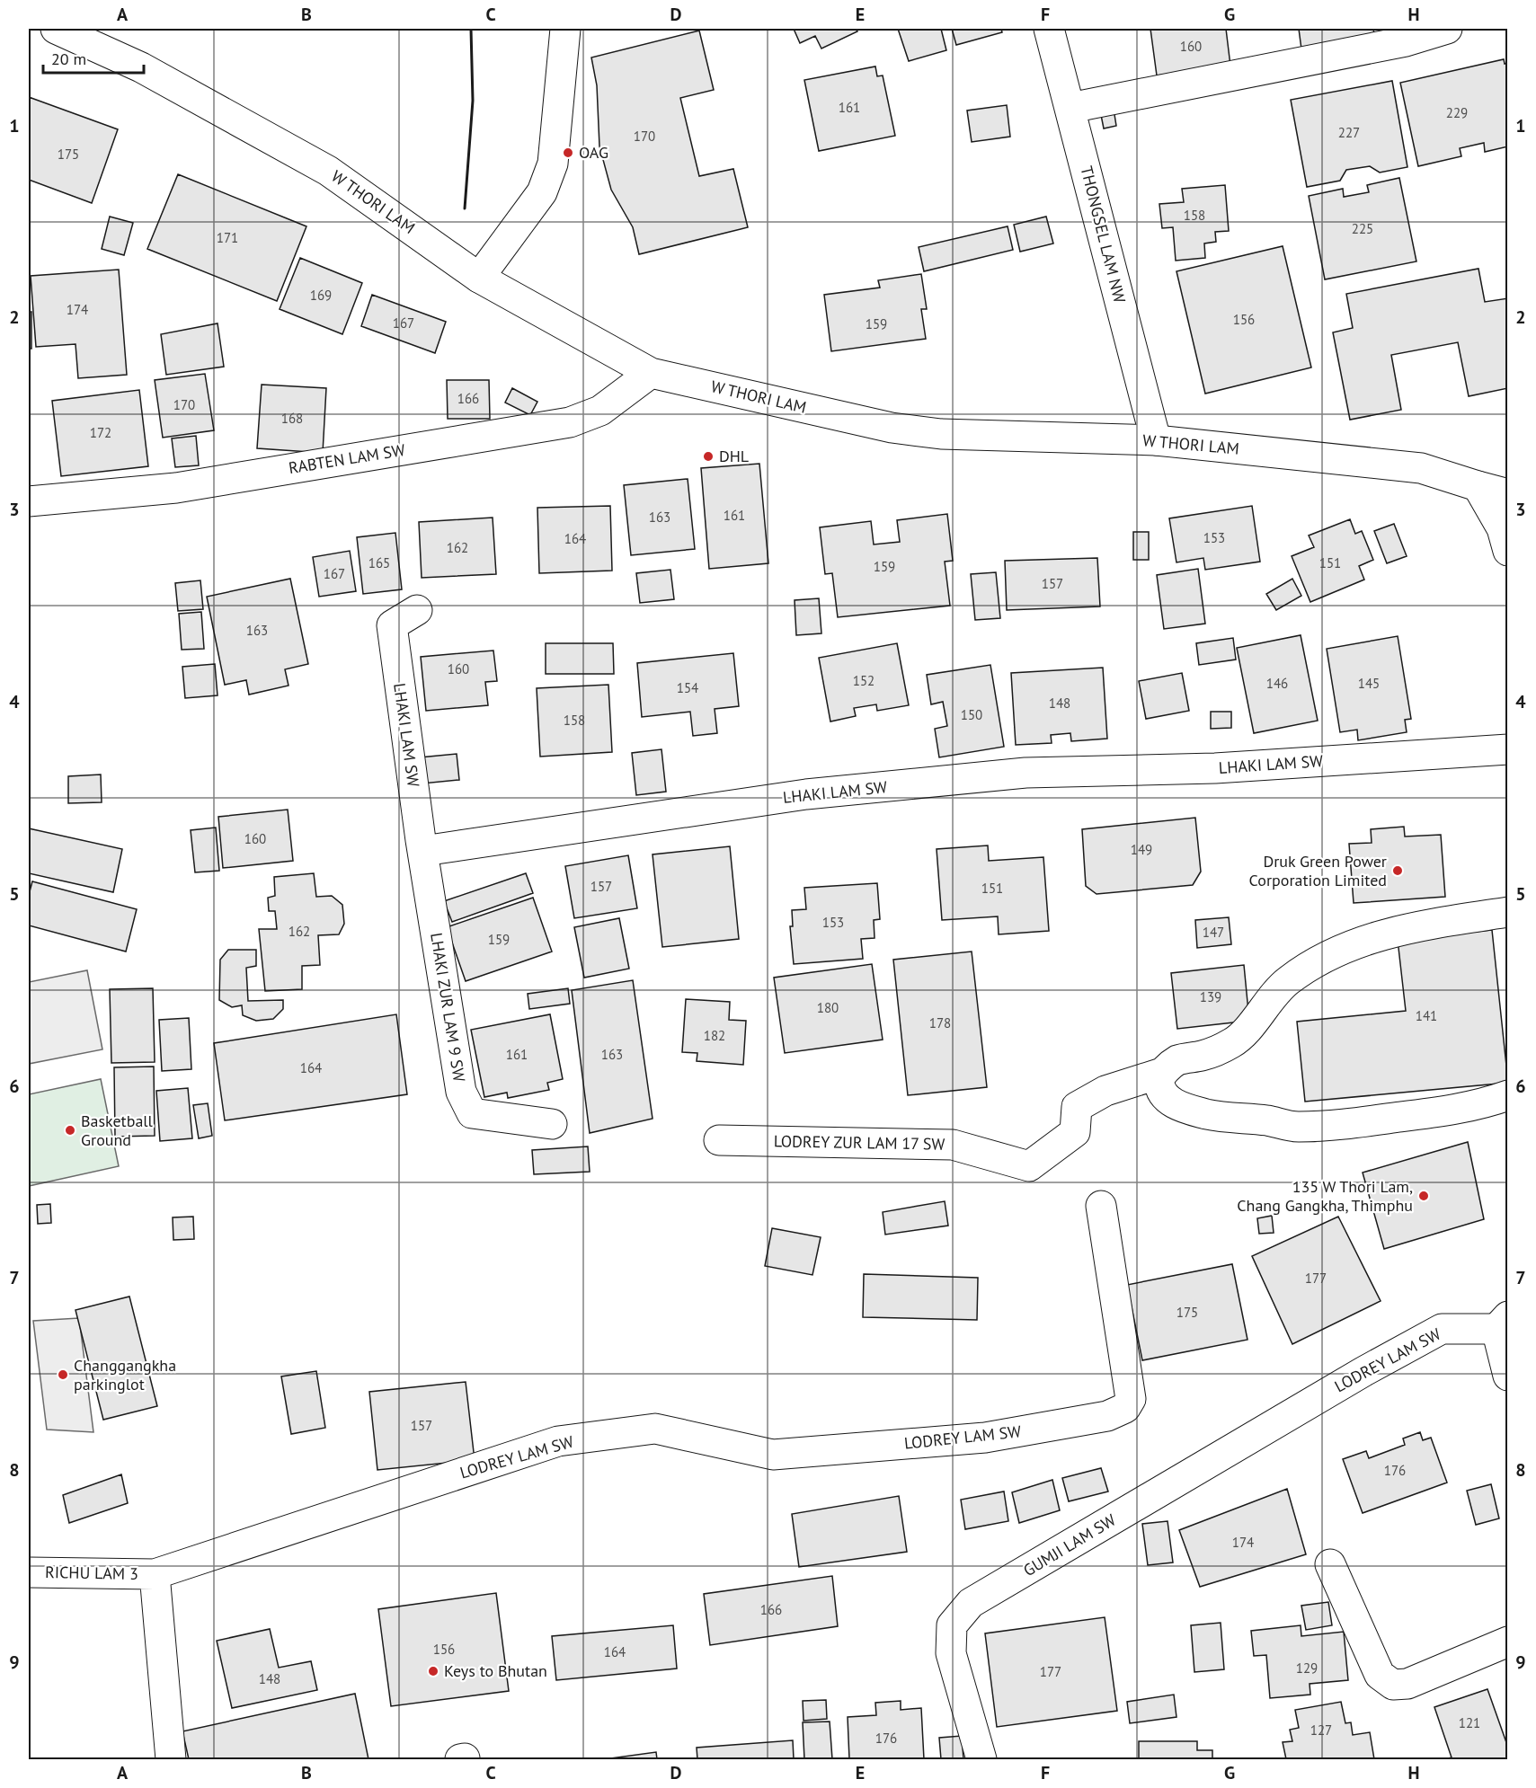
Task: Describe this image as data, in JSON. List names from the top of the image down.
{
  "streets": {
    "street": [
      "W THORI LAM",
      "THONGSEL LAM NW",
      "RABTEN LAM SW",
      "LHAKI LAM SW",
      "LHAKI ZUR LAM 9 SW",
      "LODREY ZUR LAM 17 SW",
      "LODREY LAM SW",
      "GUMJI LAM SW",
      "RICHU LAM 3"
    ]
  },
  "crossings": [
    ["W THORI LAM", "THONGSEL LAM NW"],
    ["W THORI LAM", "RABTEN LAM SW"],
    ["LHAKI LAM SW", "LHAKI ZUR LAM 9 SW"],
    ["LODREY LAM SW", "GUMJI LAM SW"],
    ["LODREY LAM SW", "RICHU LAM 3"]
  ],
  "places": [
    "OAG",
    "DHL",
    "Druk Green Power Corporation Limited",
    "Basketball Ground",
    "135 W Thori Lam, Chang Gangkha, Thimphu",
    "Changgangkha parkinglot",
    "Keys to Bhutan"
  ],
  "house_numbers": [
    "160",
    "161",
    "229",
    "227",
    "170",
    "175",
    "158",
    "225",
    "171",
    "169",
    "174",
    "156",
    "167",
    "159",
    "166",
    "170",
    "168",
    "172",
    "161",
    "163",
    "153",
    "164",
    "162",
    "165",
    "151",
    "159",
    "167",
    "157",
    "163",
    "160",
    "152",
    "146",
    "145",
    "154",
    "148",
    "150",
    "158",
    "160",
    "149",
    "157",
    "151",
    "153",
    "162",
    "147",
    "159",
    "139",
    "180",
    "141",
    "178",
    "182",
    "161",
    "163",
    "164",
    "177",
    "175",
    "157",
    "176",
    "174",
    "166",
    "156",
    "164",
    "129",
    "177",
    "148",
    "121",
    "127",
    "176"
  ],
  "scale_bar": "20 m",
  "grid": {
    "columns": [
      "A",
      "B",
      "C",
      "D",
      "E",
      "F",
      "G",
      "H"
    ],
    "rows": [
      "1",
      "2",
      "3",
      "4",
      "5",
      "6",
      "7",
      "8",
      "9"
    ]
  }
}
